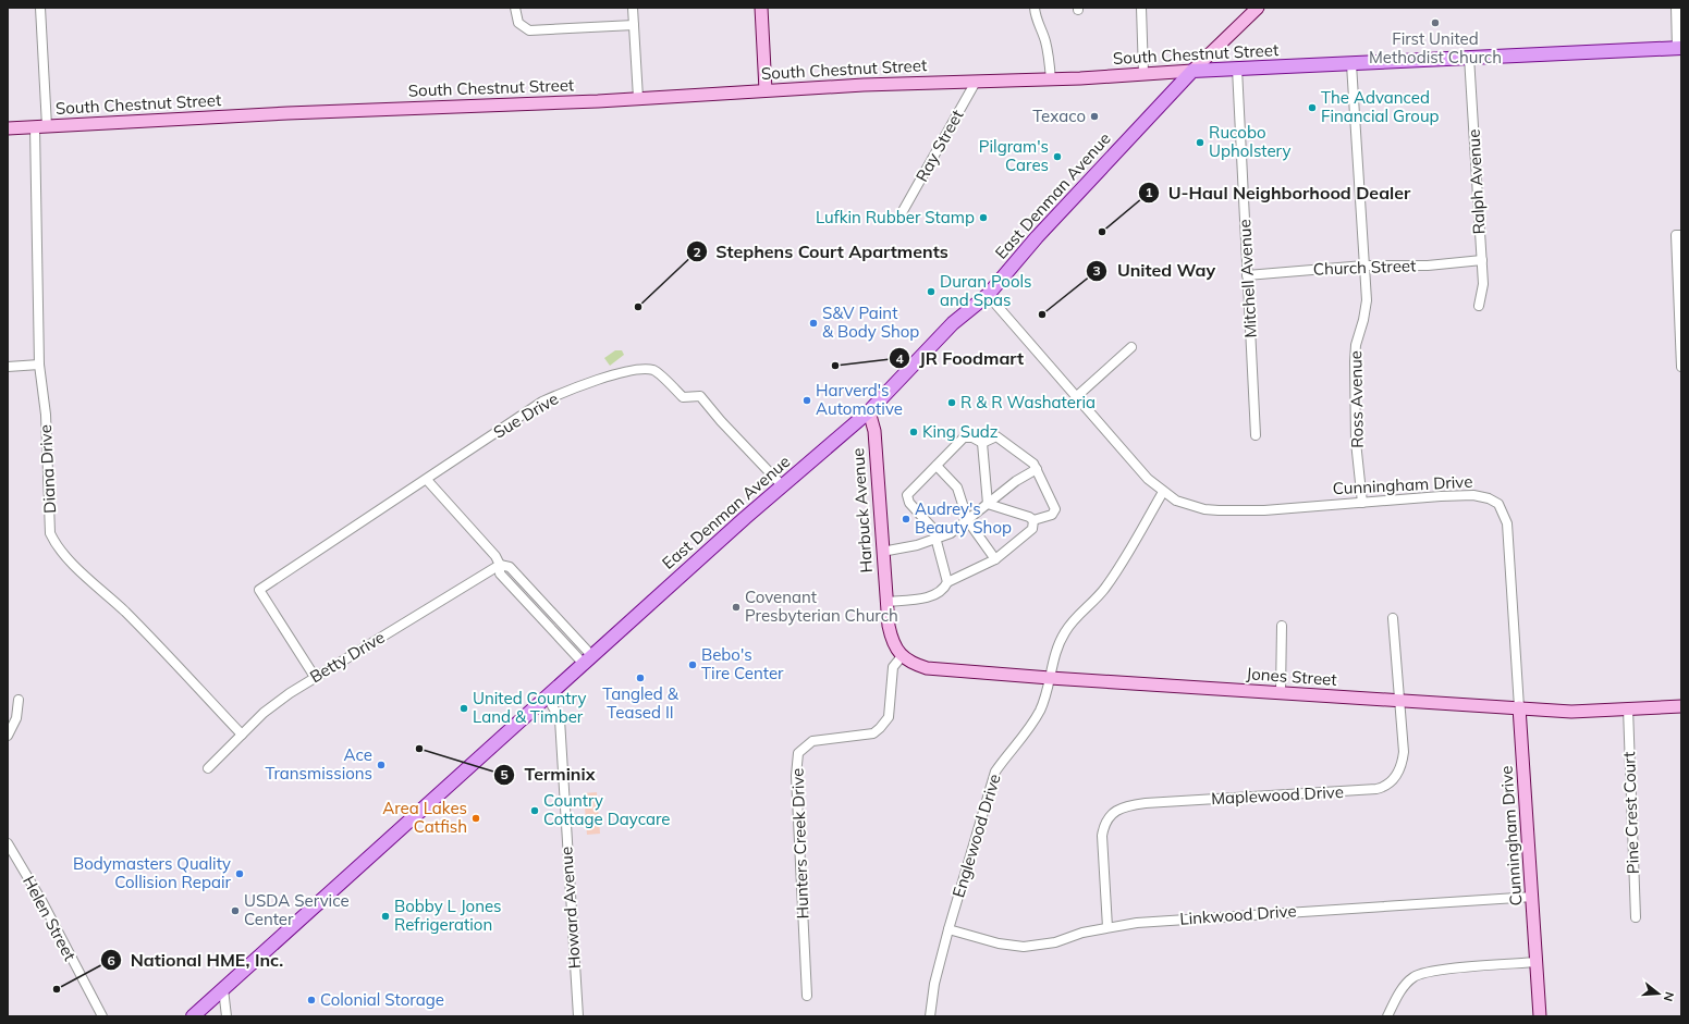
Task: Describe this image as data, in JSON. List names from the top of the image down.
{
  "streets": {
    "main road": ["South Chestnut Street", "East Denman Avenue"],
    "street": [
      "Ray Street",
      "Ralph Avenue",
      "Church Street",
      "Mitchell Avenue",
      "Ross Avenue",
      "Sue Drive",
      "Diana Drive",
      "Cunningham Drive",
      "Harbuck Avenue",
      "Betty Drive",
      "Jones Street",
      "Maplewood Drive",
      "Pine Crest Court",
      "Englewood Drive",
      "Hunters Creek Drive",
      "Howard Avenue",
      "Linkwood Drive",
      "Helen Street"
    ]
  },
  "crossings": [
    ["South Chestnut Street", "Ray Street"],
    ["South Chestnut Street", "Ralph Avenue"],
    ["South Chestnut Street", "East Denman Avenue"],
    ["South Chestnut Street", "Mitchell Avenue"],
    ["South Chestnut Street", "Ross Avenue"],
    ["South Chestnut Street", "Diana Drive"],
    ["Ralph Avenue", "Church Street"],
    ["East Denman Avenue", "Sue Drive"],
    ["East Denman Avenue", "Cunningham Drive"],
    ["East Denman Avenue", "Harbuck Avenue"],
    ["East Denman Avenue", "Howard Avenue"],
    ["Church Street", "Mitchell Avenue"],
    ["Church Street", "Ross Avenue"],
    ["Ross Avenue", "Cunningham Drive"],
    ["Sue Drive", "Betty Drive"],
    ["Diana Drive", "Betty Drive"],
    ["Cunningham Drive", "Jones Street"],
    ["Cunningham Drive", "Englewood Drive"],
    ["Cunningham Drive", "Linkwood Drive"],
    ["Harbuck Avenue", "Jones Street"],
    ["Harbuck Avenue", "Hunters Creek Drive"],
    ["Jones Street", "Maplewood Drive"],
    ["Jones Street", "Pine Crest Court"],
    ["Jones Street", "Englewood Drive"],
    ["Jones Street", "Hunters Creek Drive"],
    ["Maplewood Drive", "Linkwood Drive"],
    ["Englewood Drive", "Linkwood Drive"]
  ],
  "places": [
    "First United Methodist Church",
    "The Advanced Financial Group",
    "Texaco",
    "Rucobo Upholstery",
    "Pilgram's Cares",
    "Lufkin Rubber Stamp",
    "U-Haul Neighborhood Dealer",
    "Duran Pools and Spas",
    "Stephens Court Apartments",
    "United Way",
    "S&V Paint & Body Shop",
    "JR Foodmart",
    "Harverd's Automotive",
    "R & R Washateria",
    "King Sudz",
    "Audrey's Beauty Shop",
    "Covenant Presbyterian Church",
    "Bebo's Tire Center",
    "Tangled & Teased II",
    "United Country Land & Timber",
    "Terminix",
    "Ace Transmissions",
    "Country Cottage Daycare",
    "Area Lakes Catfish",
    "Bodymasters Quality Collision Repair",
    "USDA Service Center",
    "Bobby L Jones Refrigeration",
    "National HME, Inc.",
    "Colonial Storage"
  ],
  "north": "right"
}
